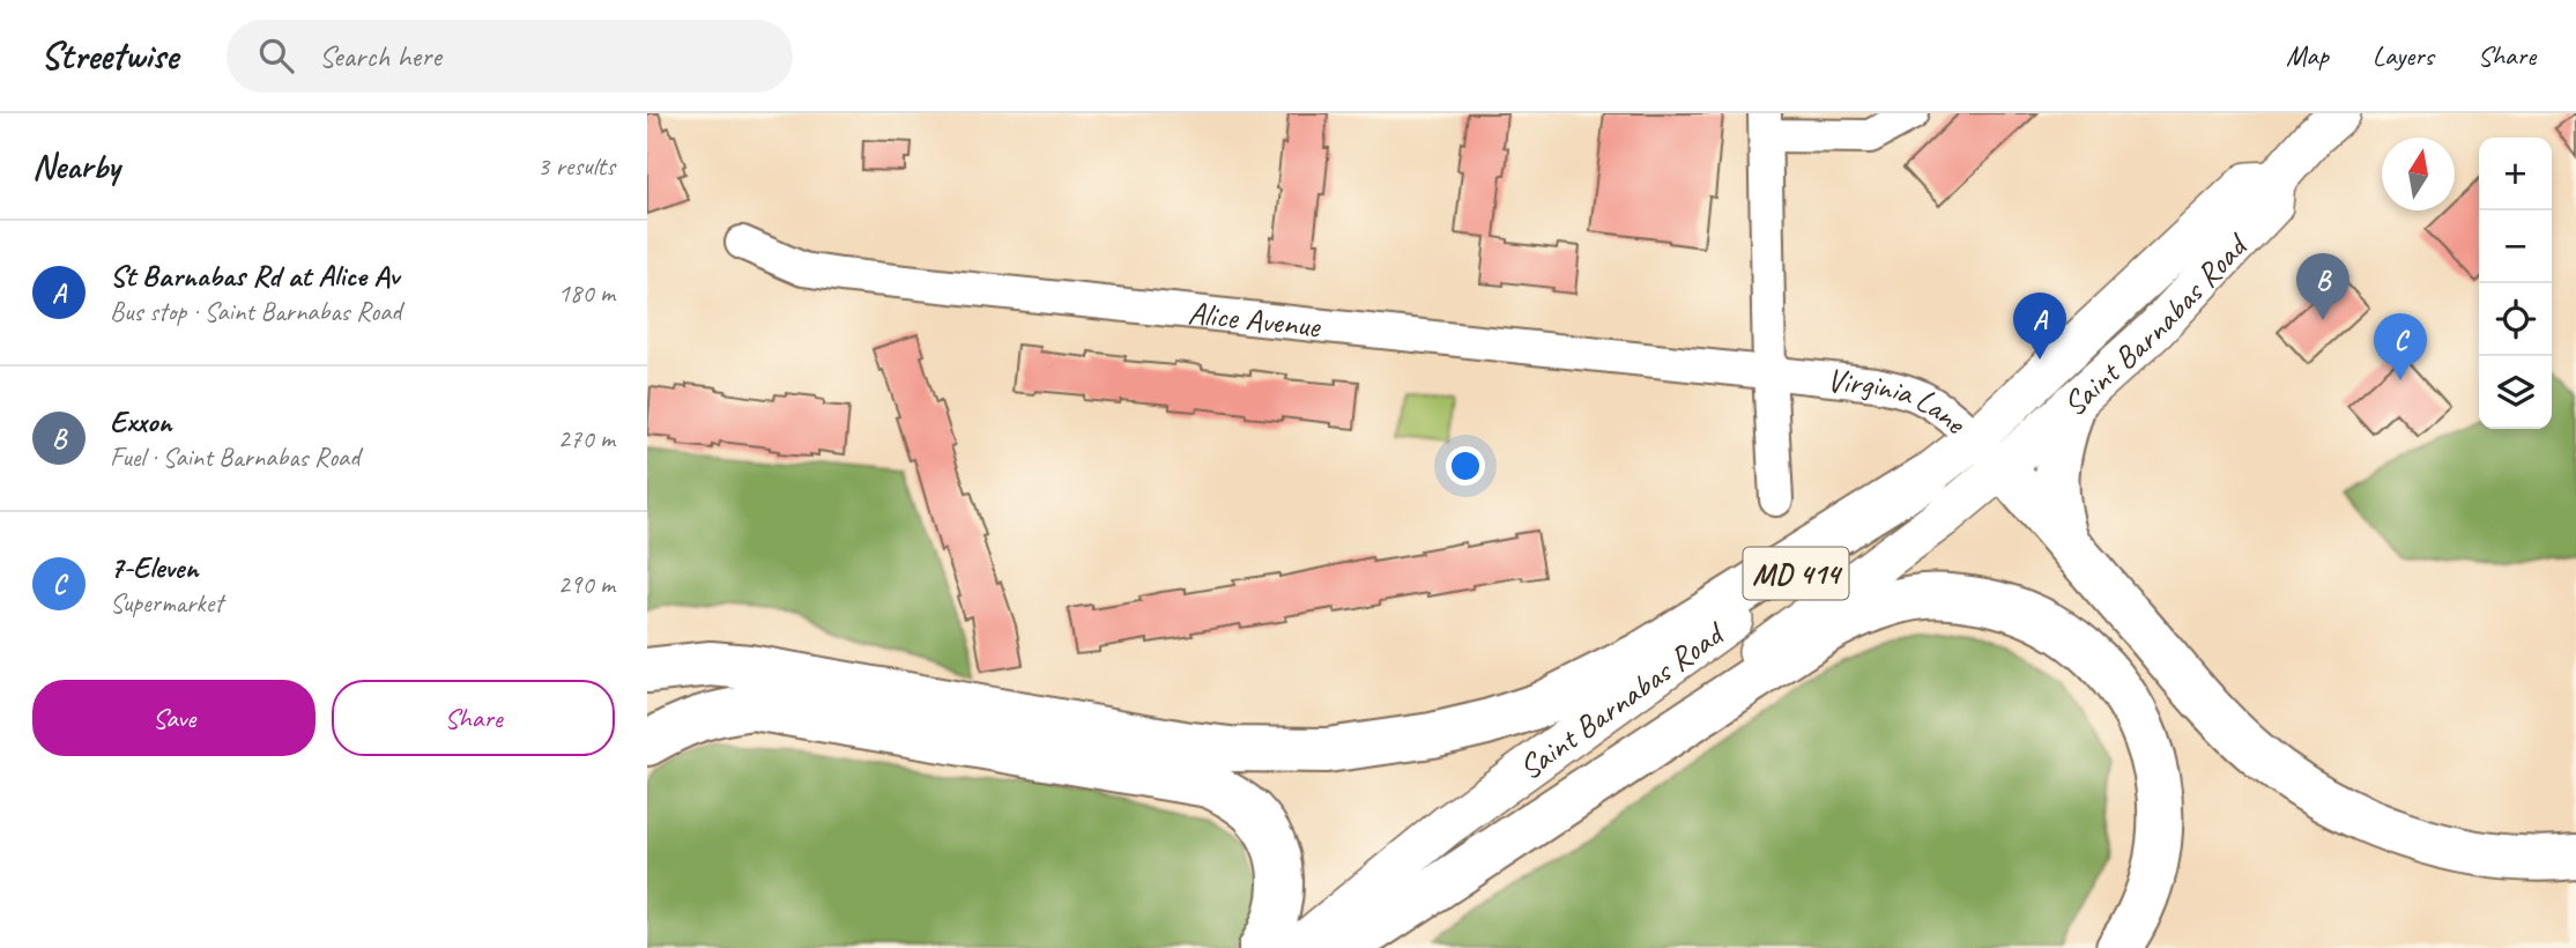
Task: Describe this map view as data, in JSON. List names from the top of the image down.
{
  "streets": {
    "main road": ["Saint Barnabas Road", "MD 414"],
    "street": ["Alice Avenue", "Virginia Lane"]
  },
  "crossings": [
    ["Alice Avenue", "Virginia Lane"],
    ["Saint Barnabas Road", "Virginia Lane"]
  ],
  "north": "top",
  "page": {
    "header": "Streetwise",
    "search": "Search here",
    "nav": ["Map", "Layers", "Share"],
    "heading": ["Nearby", "3 results"],
    "map_buttons": ["+", "−"],
    "list": [
      {
        "mark": "A",
        "name": "St Barnabas Rd at Alice Av",
        "note": "Bus stop · Saint Barnabas Road",
        "value": "180 m"
      },
      {
        "mark": "B",
        "name": "Exxon",
        "note": "Fuel · Saint Barnabas Road",
        "value": "270 m"
      },
      {
        "mark": "C",
        "name": "7-Eleven",
        "note": "Supermarket",
        "value": "290 m"
      }
    ],
    "pins": ["B", "A", "C"],
    "buttons": ["Save", "Share"]
  }
}
